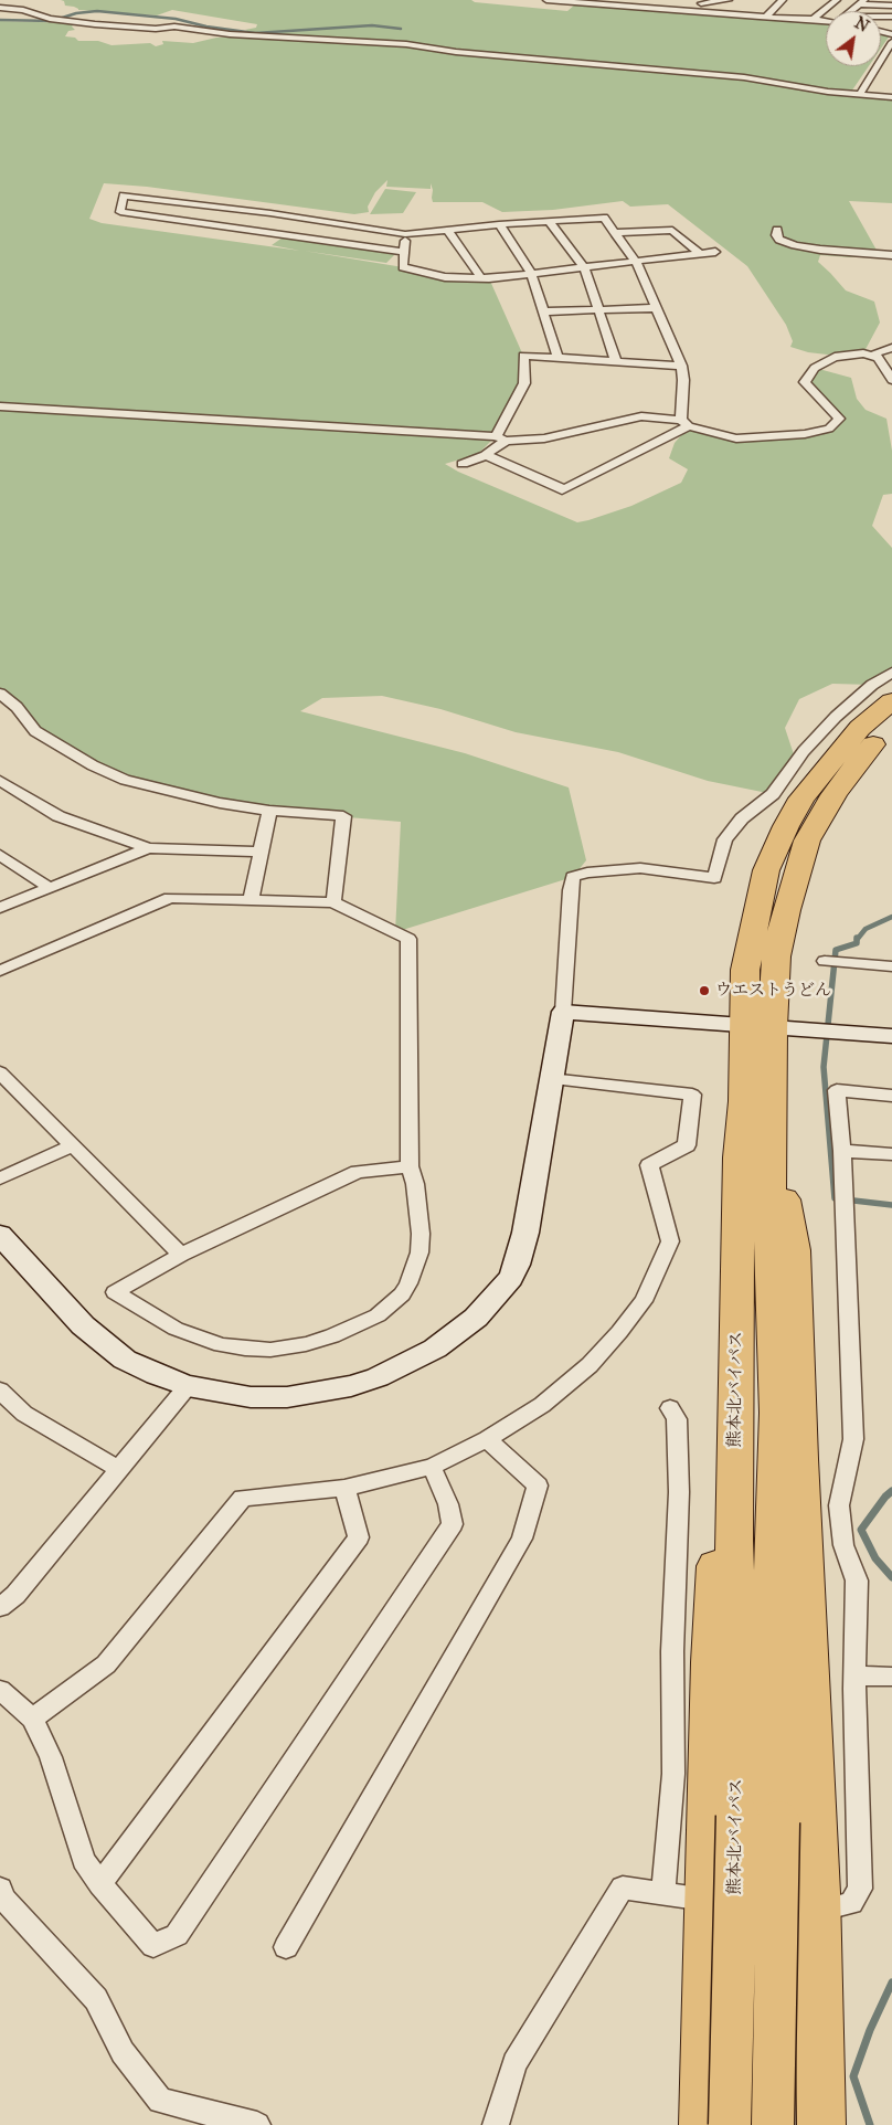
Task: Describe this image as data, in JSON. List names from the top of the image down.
{
  "streets": {
    "highway": ["熊本北バイパス"]
  },
  "places": ["ウエストうどん"],
  "north": "top right"
}
